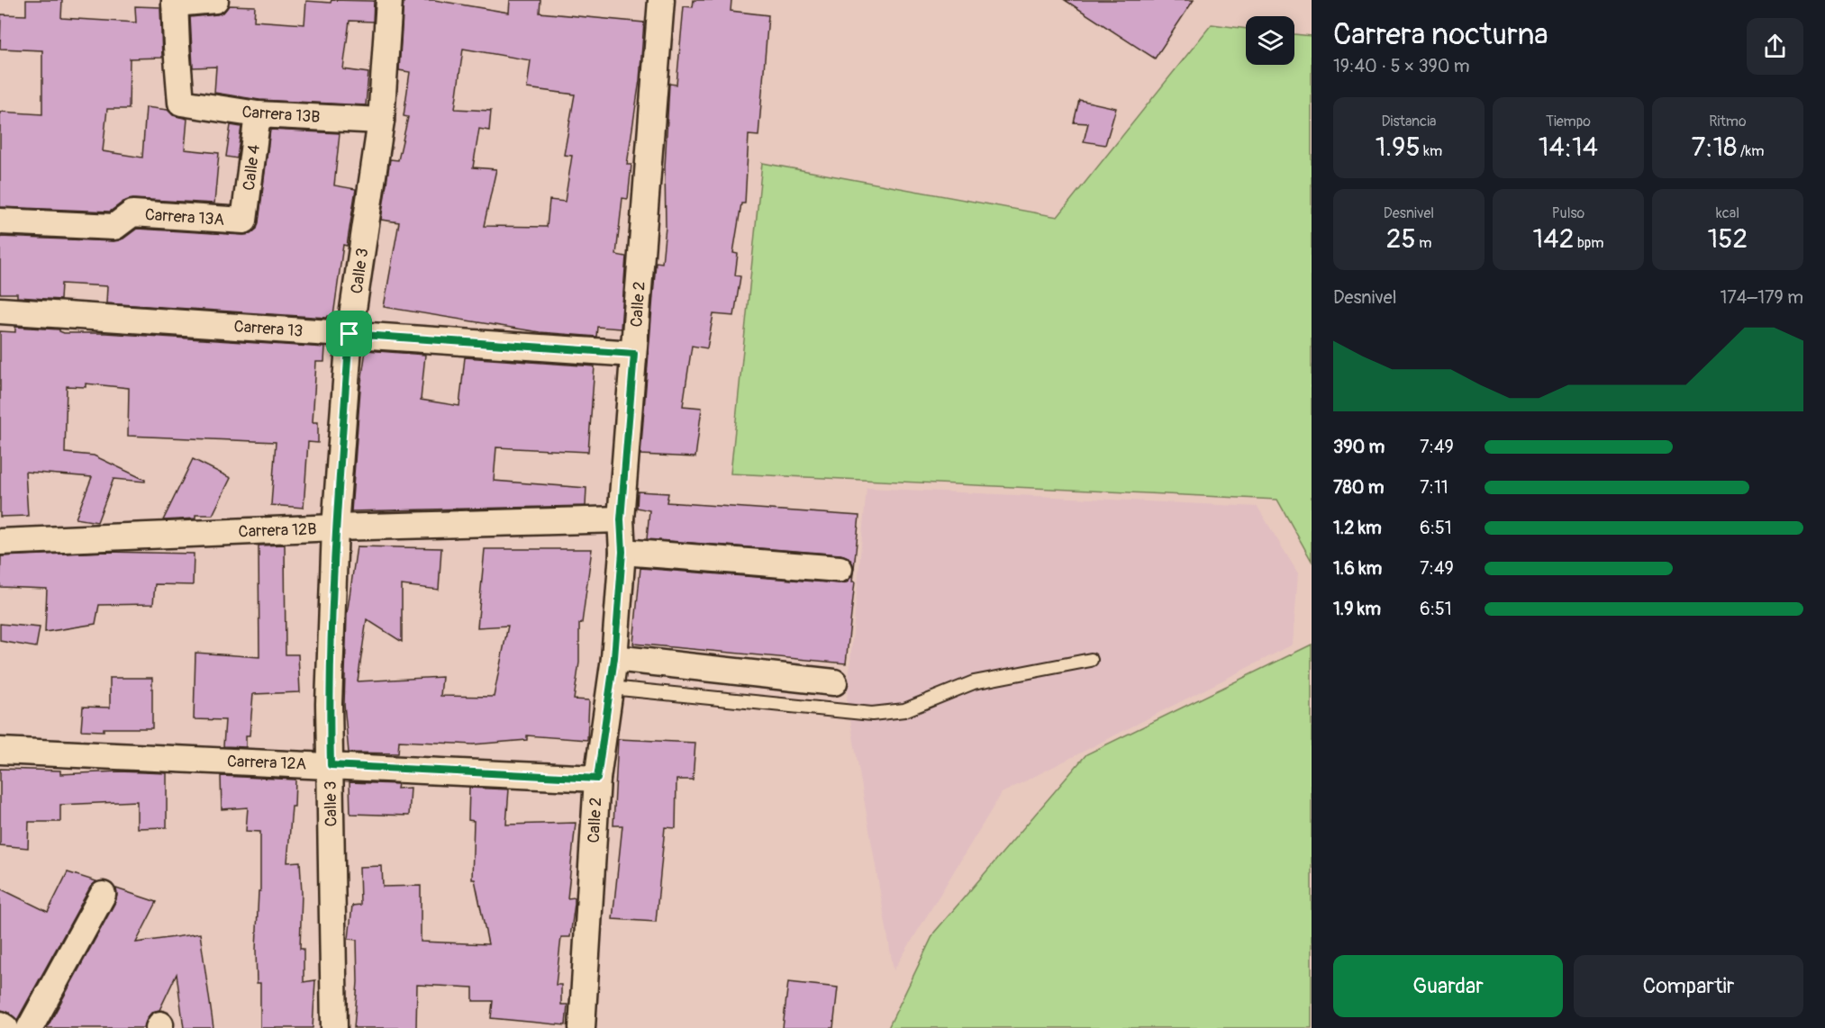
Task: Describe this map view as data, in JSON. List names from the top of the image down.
{
  "streets": {
    "street": [
      "Carrera 13B",
      "Calle 4",
      "Carrera 13A",
      "Calle 3",
      "Calle 2",
      "Carrera 13",
      "Carrera 12B",
      "Carrera 12A"
    ]
  },
  "crossings": [
    ["Carrera 13B", "Calle 4"],
    ["Carrera 13B", "Calle 3"],
    ["Calle 4", "Carrera 13A"],
    ["Calle 3", "Carrera 13"],
    ["Calle 3", "Carrera 12B"],
    ["Calle 3", "Carrera 12A"],
    ["Calle 2", "Carrera 13"],
    ["Calle 2", "Carrera 12B"],
    ["Calle 2", "Carrera 12A"]
  ],
  "page": {
    "heading": ["Carrera nocturna", "19:40 · 5 × 390 m"],
    "stats": [
      ["Distancia", "1.95 km"],
      ["Tiempo", "14:14"],
      ["Ritmo", "7:18 /km"],
      ["Desnivel", "25 m"],
      ["Pulso", "142 bpm"],
      ["kcal", "152"]
    ],
    "chart": ["Desnivel", "174–179 m"],
    "list": [
      {
        "name": "390 m",
        "note": "7:49"
      },
      {
        "name": "780 m",
        "note": "7:11"
      },
      {
        "name": "1.2 km",
        "note": "6:51"
      },
      {
        "name": "1.6 km",
        "note": "7:49"
      },
      {
        "name": "1.9 km",
        "note": "6:51"
      }
    ],
    "buttons": ["Guardar", "Compartir"]
  }
}
